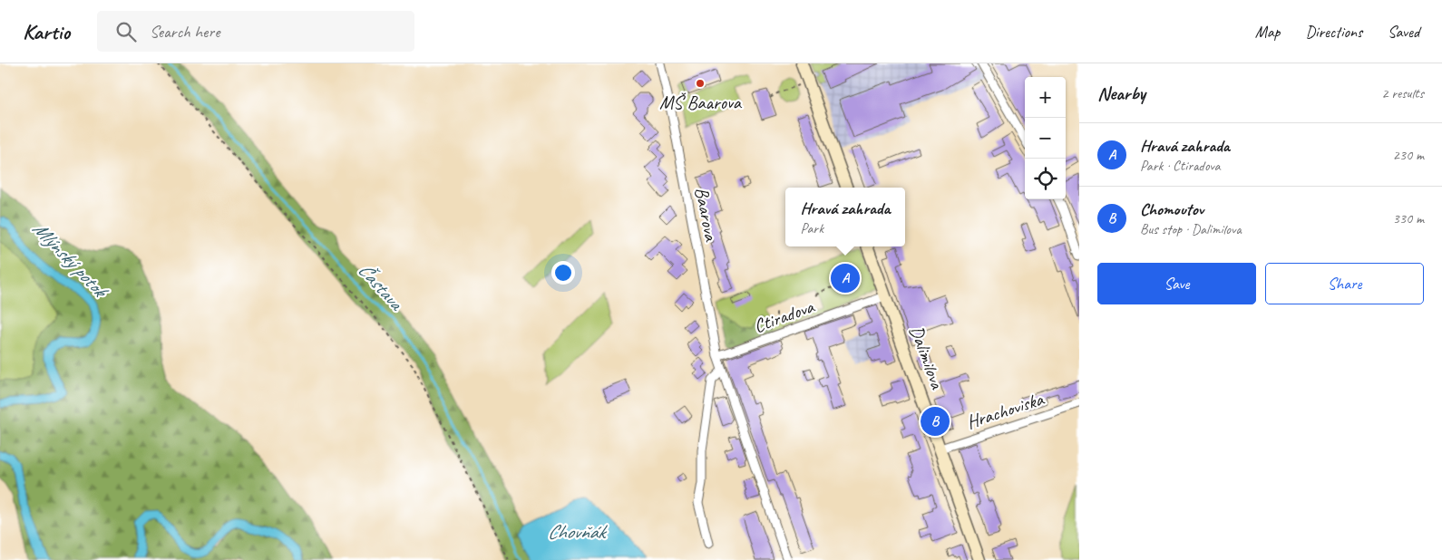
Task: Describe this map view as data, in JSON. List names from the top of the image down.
{
  "streets": {
    "main road": ["Dalimilova"],
    "street": ["Baarova", "Ctiradova", "Hrachoviska"]
  },
  "crossings": [
    ["Baarova", "Ctiradova"],
    ["Ctiradova", "Dalimilova"],
    ["Dalimilova", "Hrachoviska"]
  ],
  "water": ["Mlýnský potok", "Častava", "Chovňák"],
  "places": ["MŠ Baarova"],
  "page": {
    "header": "Kartio",
    "search": "Search here",
    "nav": ["Map", "Directions", "Saved"],
    "heading": ["Nearby", "2 results"],
    "map_buttons": ["+", "−"],
    "list": [
      {
        "mark": "A",
        "name": "Hravá zahrada",
        "note": "Park · Ctiradova",
        "value": "230 m"
      },
      {
        "mark": "B",
        "name": "Chomoutov",
        "note": "Bus stop · Dalimilova",
        "value": "330 m"
      }
    ],
    "popup": ["Hravá zahrada", "Park"],
    "buttons": ["Save", "Share"],
    "pins": ["A", "B"]
  }
}
